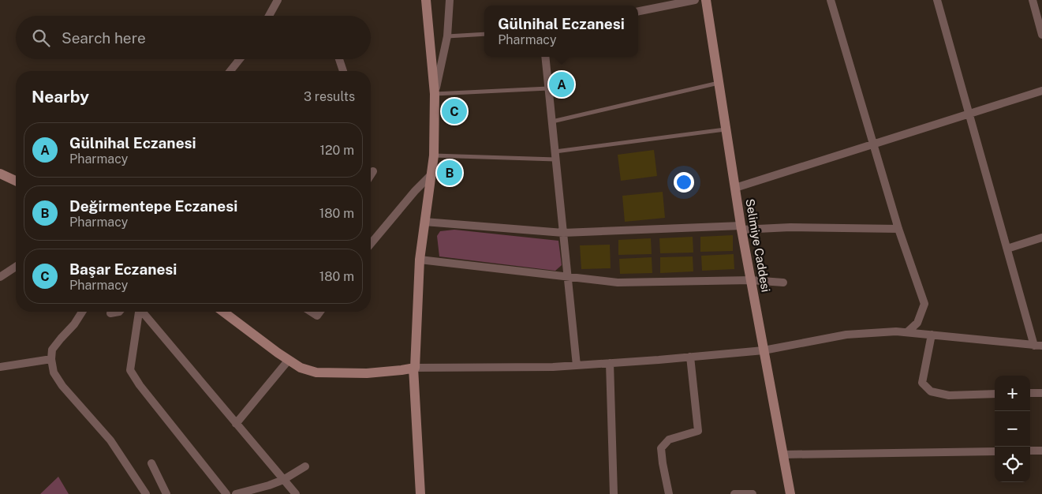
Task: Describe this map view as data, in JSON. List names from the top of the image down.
{
  "streets": {
    "street": ["Selimiye Caddesi"]
  },
  "page": {
    "popup": ["Gülnihal Eczanesi", "Pharmacy"],
    "search": "Search here",
    "pins": ["A", "C", "B"],
    "heading": ["Nearby", "3 results"],
    "list": [
      {
        "mark": "A",
        "name": "Gülnihal Eczanesi",
        "note": "Pharmacy",
        "value": "120 m"
      },
      {
        "mark": "B",
        "name": "Değirmentepe Eczanesi",
        "note": "Pharmacy",
        "value": "180 m"
      },
      {
        "mark": "C",
        "name": "Başar Eczanesi",
        "note": "Pharmacy",
        "value": "180 m"
      }
    ],
    "map_buttons": ["+", "−"]
  }
}
